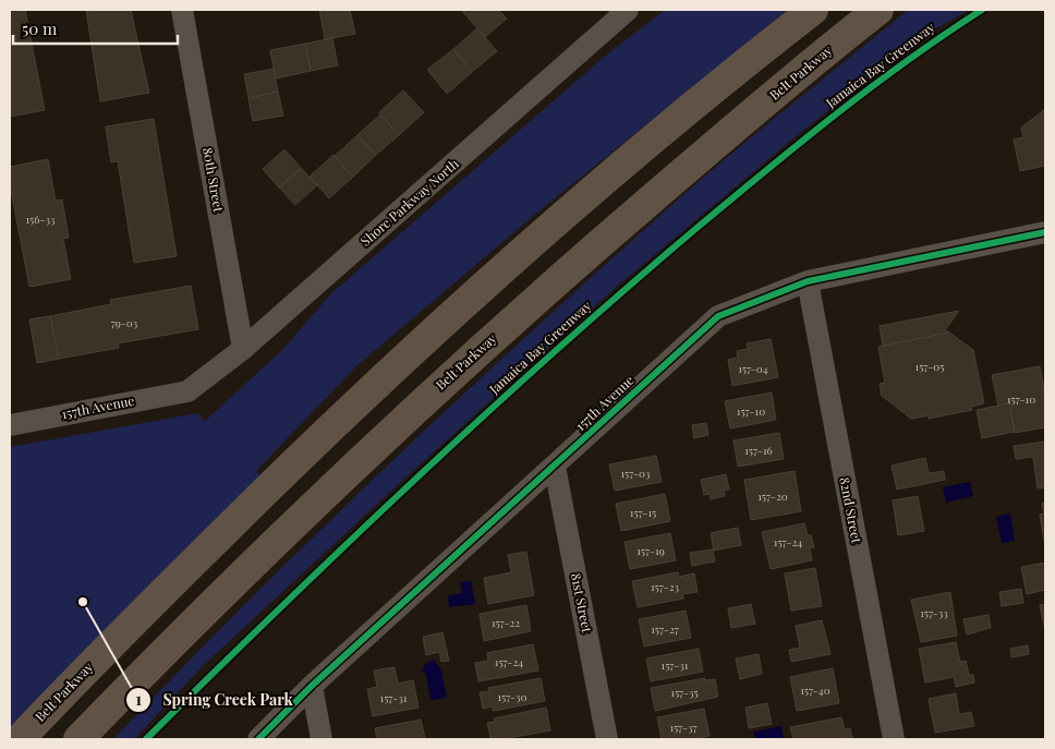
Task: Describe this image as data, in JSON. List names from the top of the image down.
{
  "streets": {
    "highway": ["Belt Parkway"],
    "street": [
      "80th Street",
      "Shore Parkway North",
      "157th Avenue",
      "82nd Street",
      "81st Street"
    ],
    "cycle path": ["Jamaica Bay Greenway"]
  },
  "crossings": [
    ["80th Street", "Shore Parkway North"],
    ["Shore Parkway North", "157th Avenue"],
    ["157th Avenue", "82nd Street"],
    ["157th Avenue", "81st Street"]
  ],
  "places": ["Spring Creek Park"],
  "house_numbers": [
    "156-33",
    "79-03",
    "157-05",
    "157-04",
    "157-10",
    "157-10",
    "157-16",
    "157-03",
    "157-20",
    "157-15",
    "157-24",
    "157-19",
    "157-23",
    "157-33",
    "157-22",
    "157-27",
    "157-24",
    "157-31",
    "157-40",
    "157-35",
    "157-30",
    "157-31",
    "157-37"
  ],
  "scale_bar": "50 m"
}
